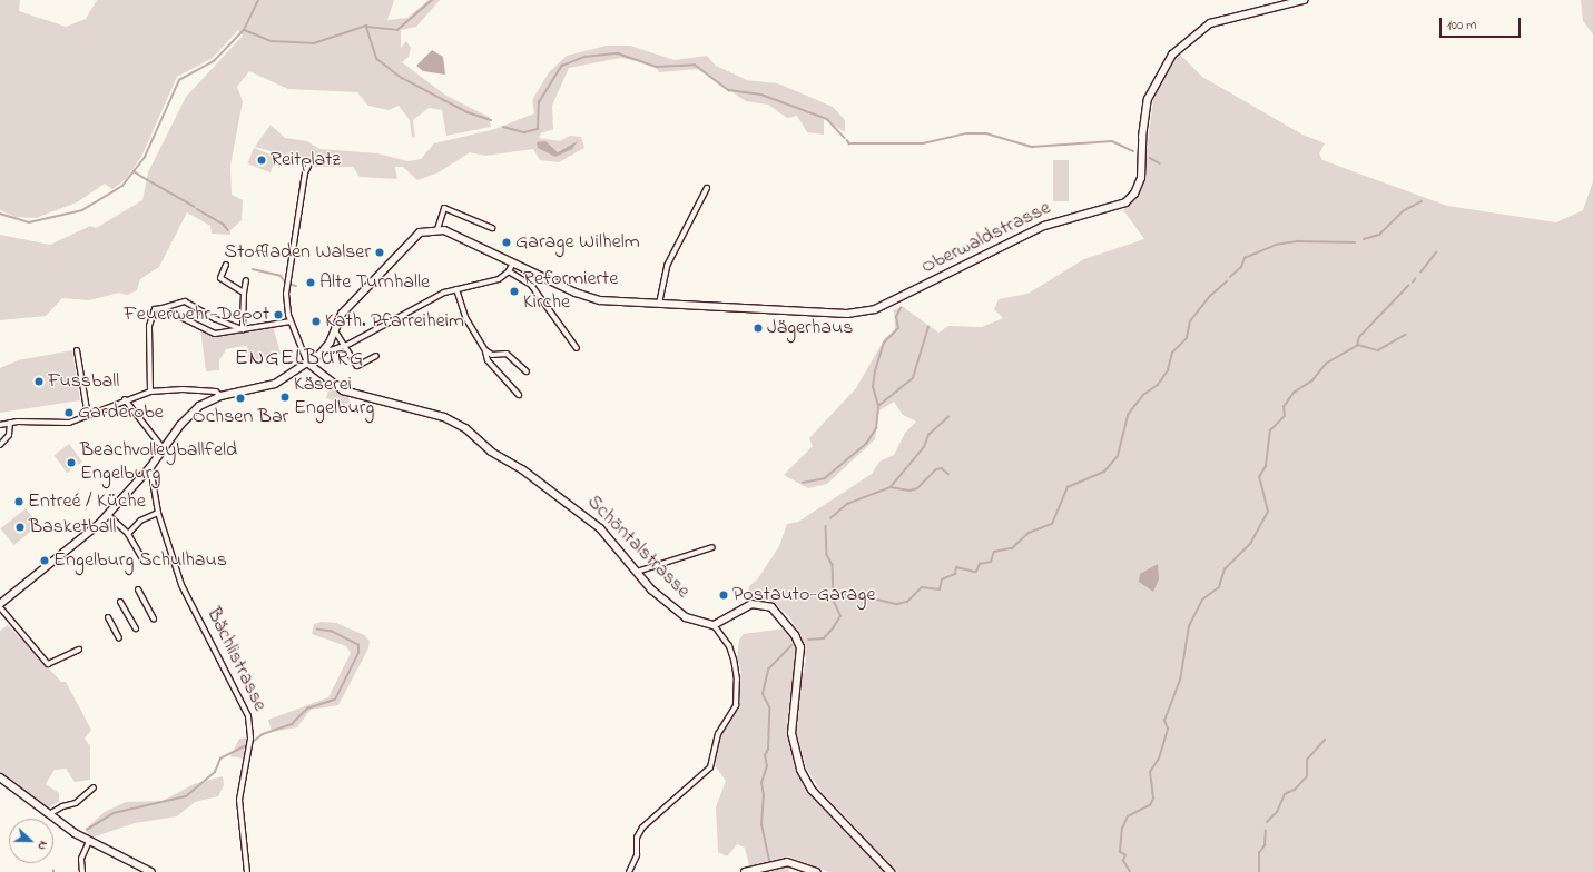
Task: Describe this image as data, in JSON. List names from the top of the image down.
{
  "streets": {
    "street": ["Oberwaldstrasse", "Schöntalstrasse", "Bächlistrasse"]
  },
  "districts": ["ENGELBURG"],
  "places": [
    "Reitplatz",
    "Garage Wilhelm",
    "Stoffladen Walser",
    "Alte Turnhalle",
    "Reformierte Kirche",
    "Feuerwehr-Depot",
    "Kath. Pfarreiheim",
    "Jägerhaus",
    "Fussball",
    "Käserei Engelburg",
    "Ochsen Bar",
    "Garderobe",
    "Beachvolleyballfeld Engelburg",
    "Entreé / Küche",
    "Basketball",
    "Engelburg Schulhaus",
    "Postauto-Garage"
  ],
  "scale_bar": "100 m",
  "north": "right"
}
